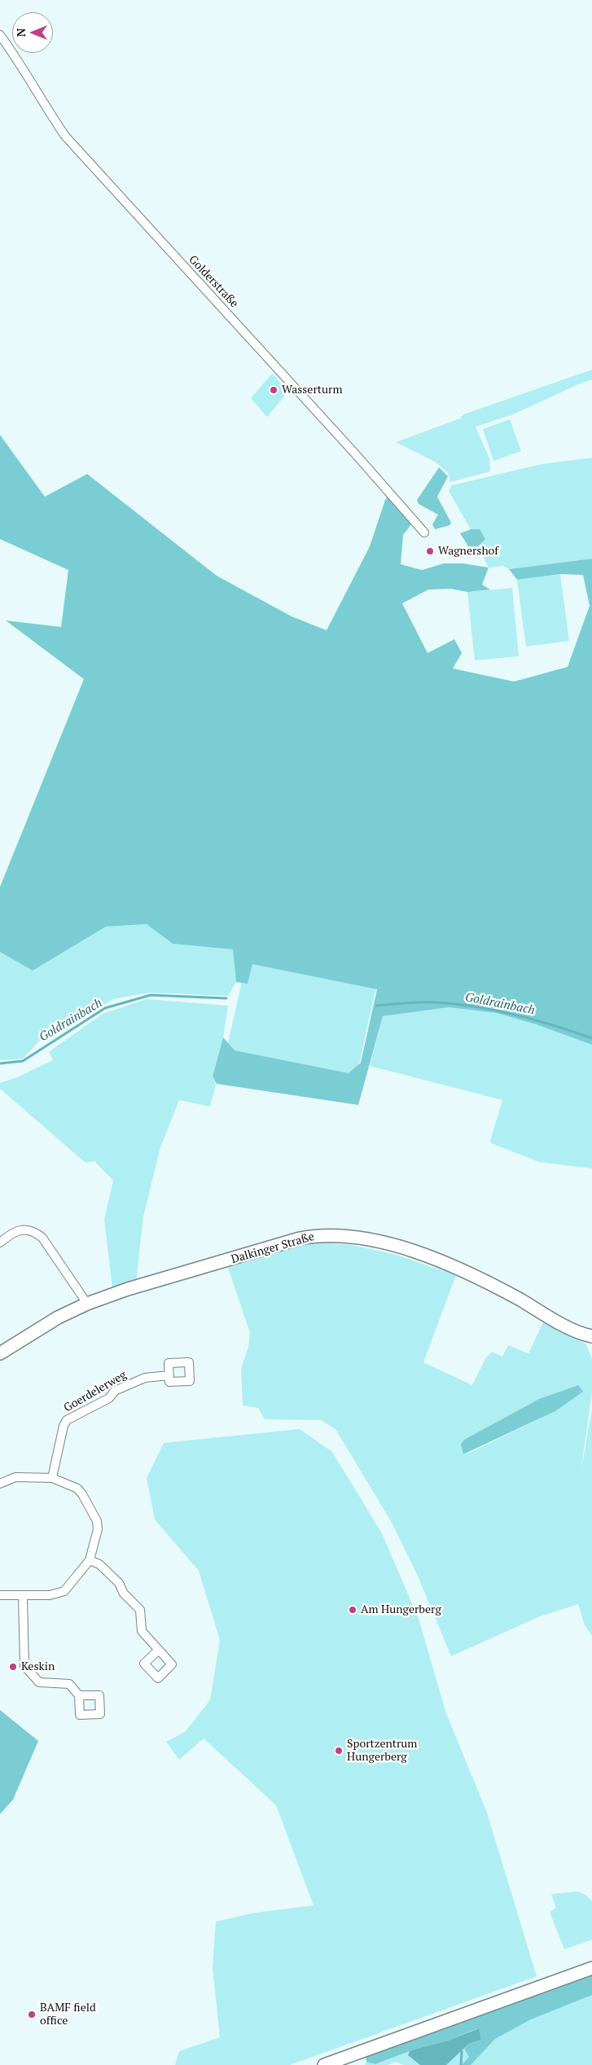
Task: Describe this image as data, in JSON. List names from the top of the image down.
{
  "streets": {
    "street": ["Golderstraße", "Dalkinger Straße", "Goerdelerweg"]
  },
  "water": ["Goldrainbach"],
  "places": [
    "Wasserturm",
    "Wagnershof",
    "Am Hungerberg",
    "Keskin",
    "Sportzentrum Hungerberg",
    "BAMF field office"
  ],
  "north": "left"
}
